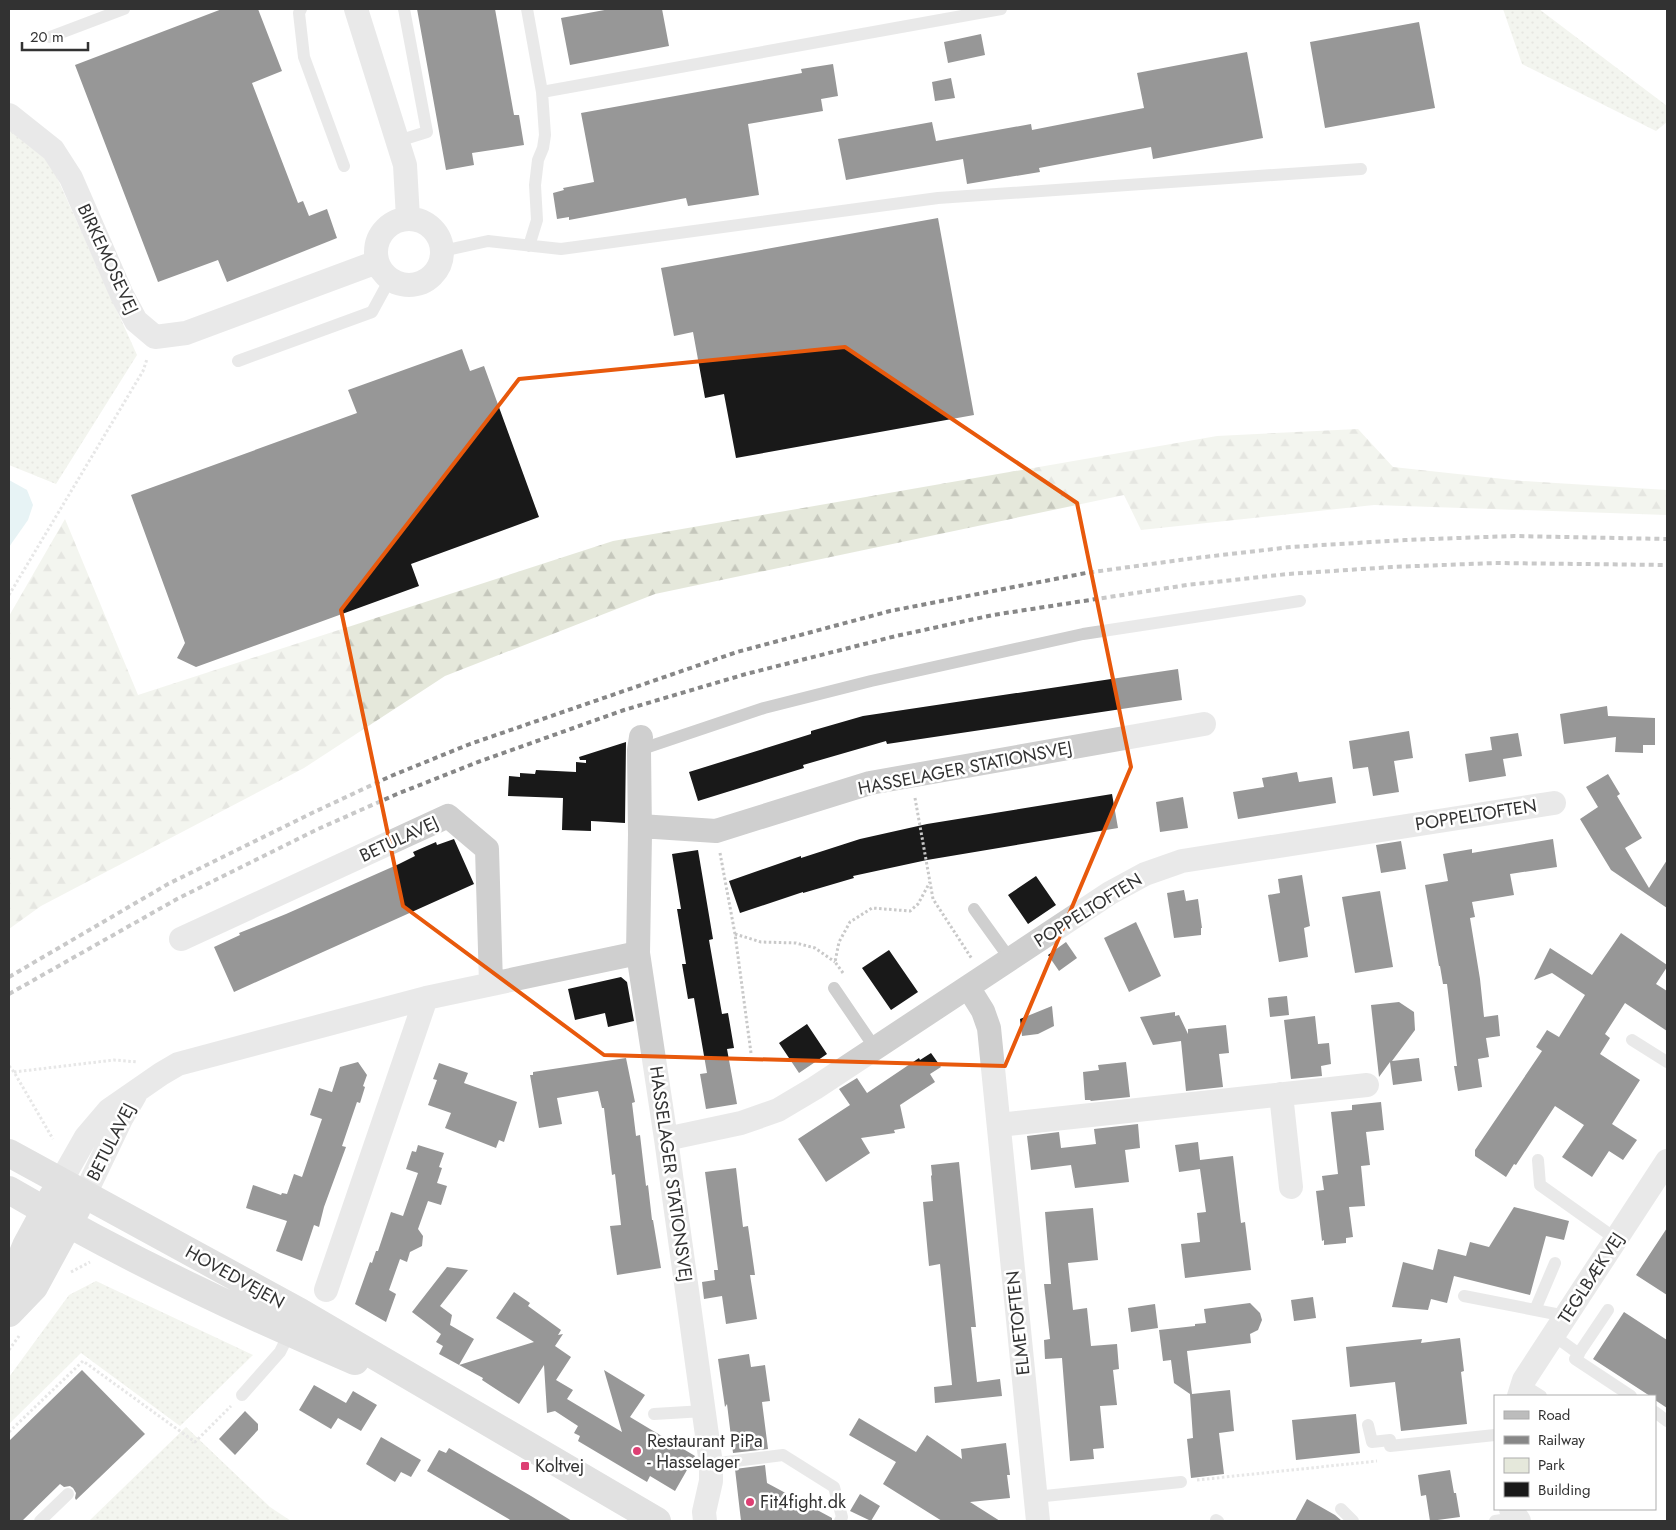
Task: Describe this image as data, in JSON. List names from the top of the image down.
{
  "streets": {
    "main road": ["HOVEDVEJEN"],
    "street": [
      "BIRKEMOSEVEJ",
      "HASSELAGER STATIONSVEJ",
      "POPPELTOFTEN",
      "BETULAVEJ",
      "TEGLBÆKVEJ",
      "ELMETOFTEN"
    ]
  },
  "crossings": [
    ["HASSELAGER STATIONSVEJ", "POPPELTOFTEN"],
    ["HASSELAGER STATIONSVEJ", "BETULAVEJ"],
    ["POPPELTOFTEN", "ELMETOFTEN"],
    ["BETULAVEJ", "HOVEDVEJEN"]
  ],
  "places": {
    "other": ["Restaurant PiPa - Hasselager", "Fit4fight.dk"],
    "transit": ["Koltvej"]
  },
  "legend": [
    "Road",
    "Railway",
    "Park",
    "Building"
  ],
  "scale_bar": "20 m"
}
